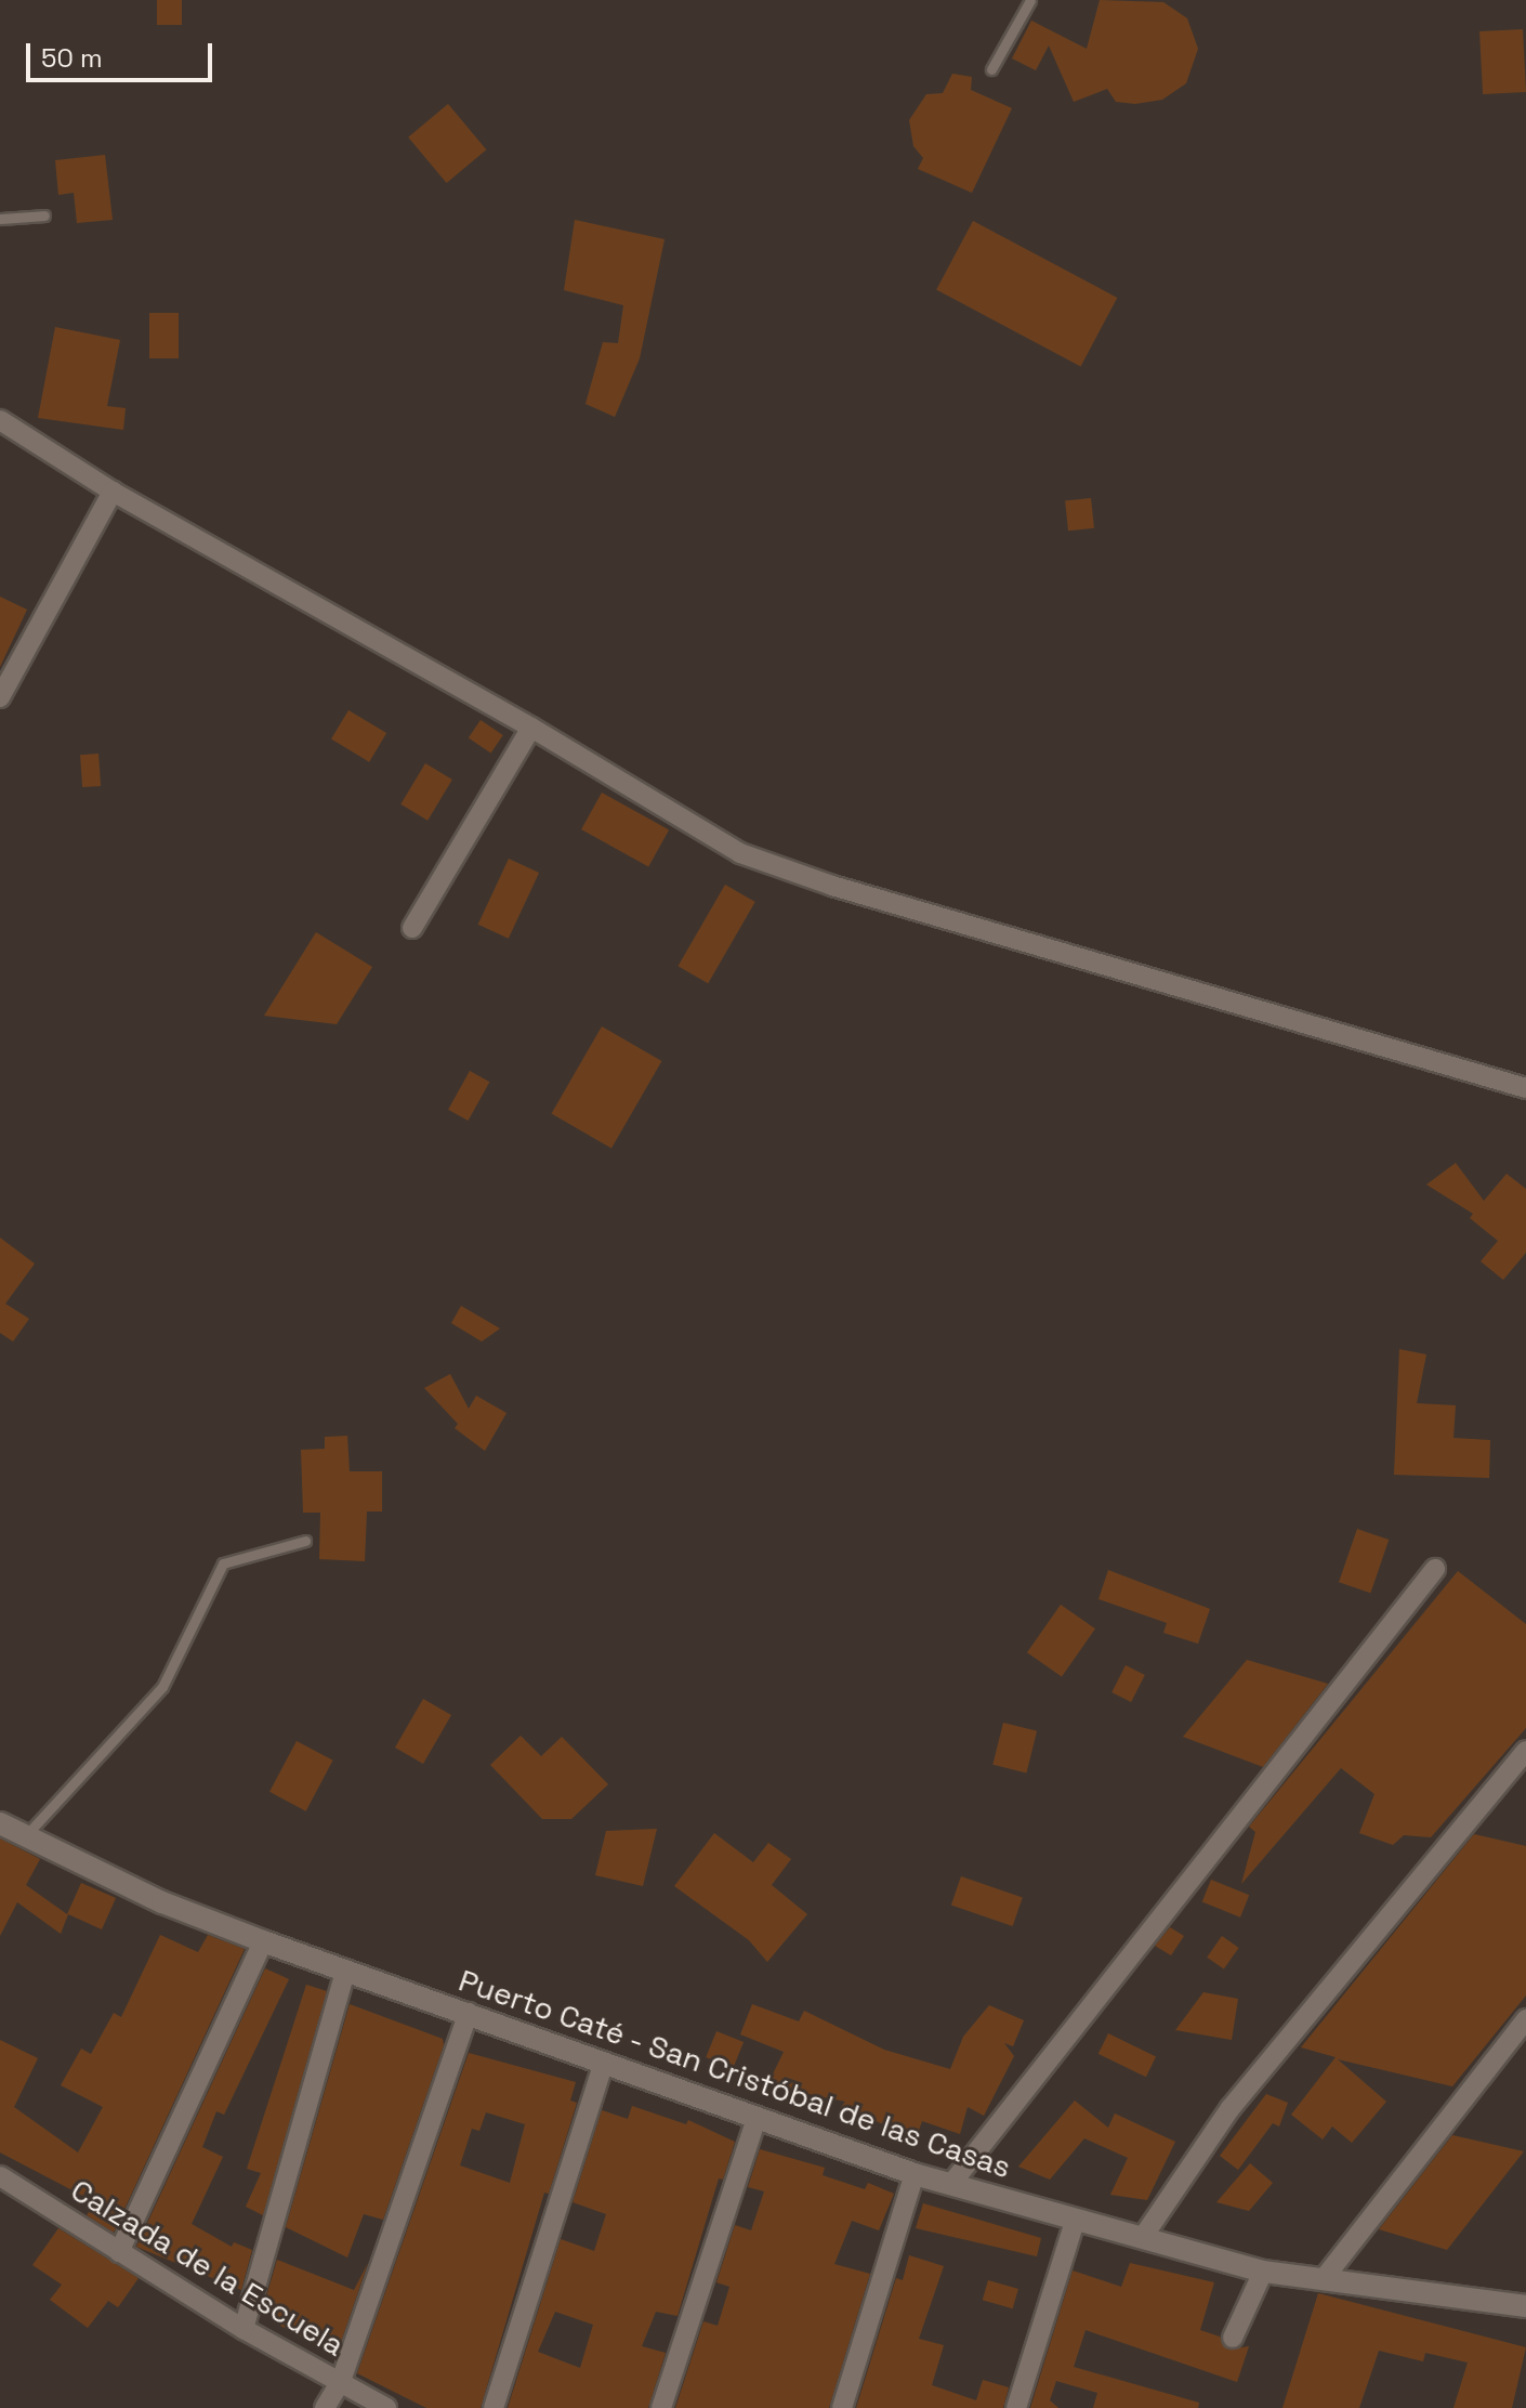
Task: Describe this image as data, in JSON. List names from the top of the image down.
{
  "streets": {
    "main road": ["Puerto Caté - San Cristóbal de las Casas"],
    "street": ["Calzada de la Escuela"]
  },
  "scale_bar": "50 m"
}
